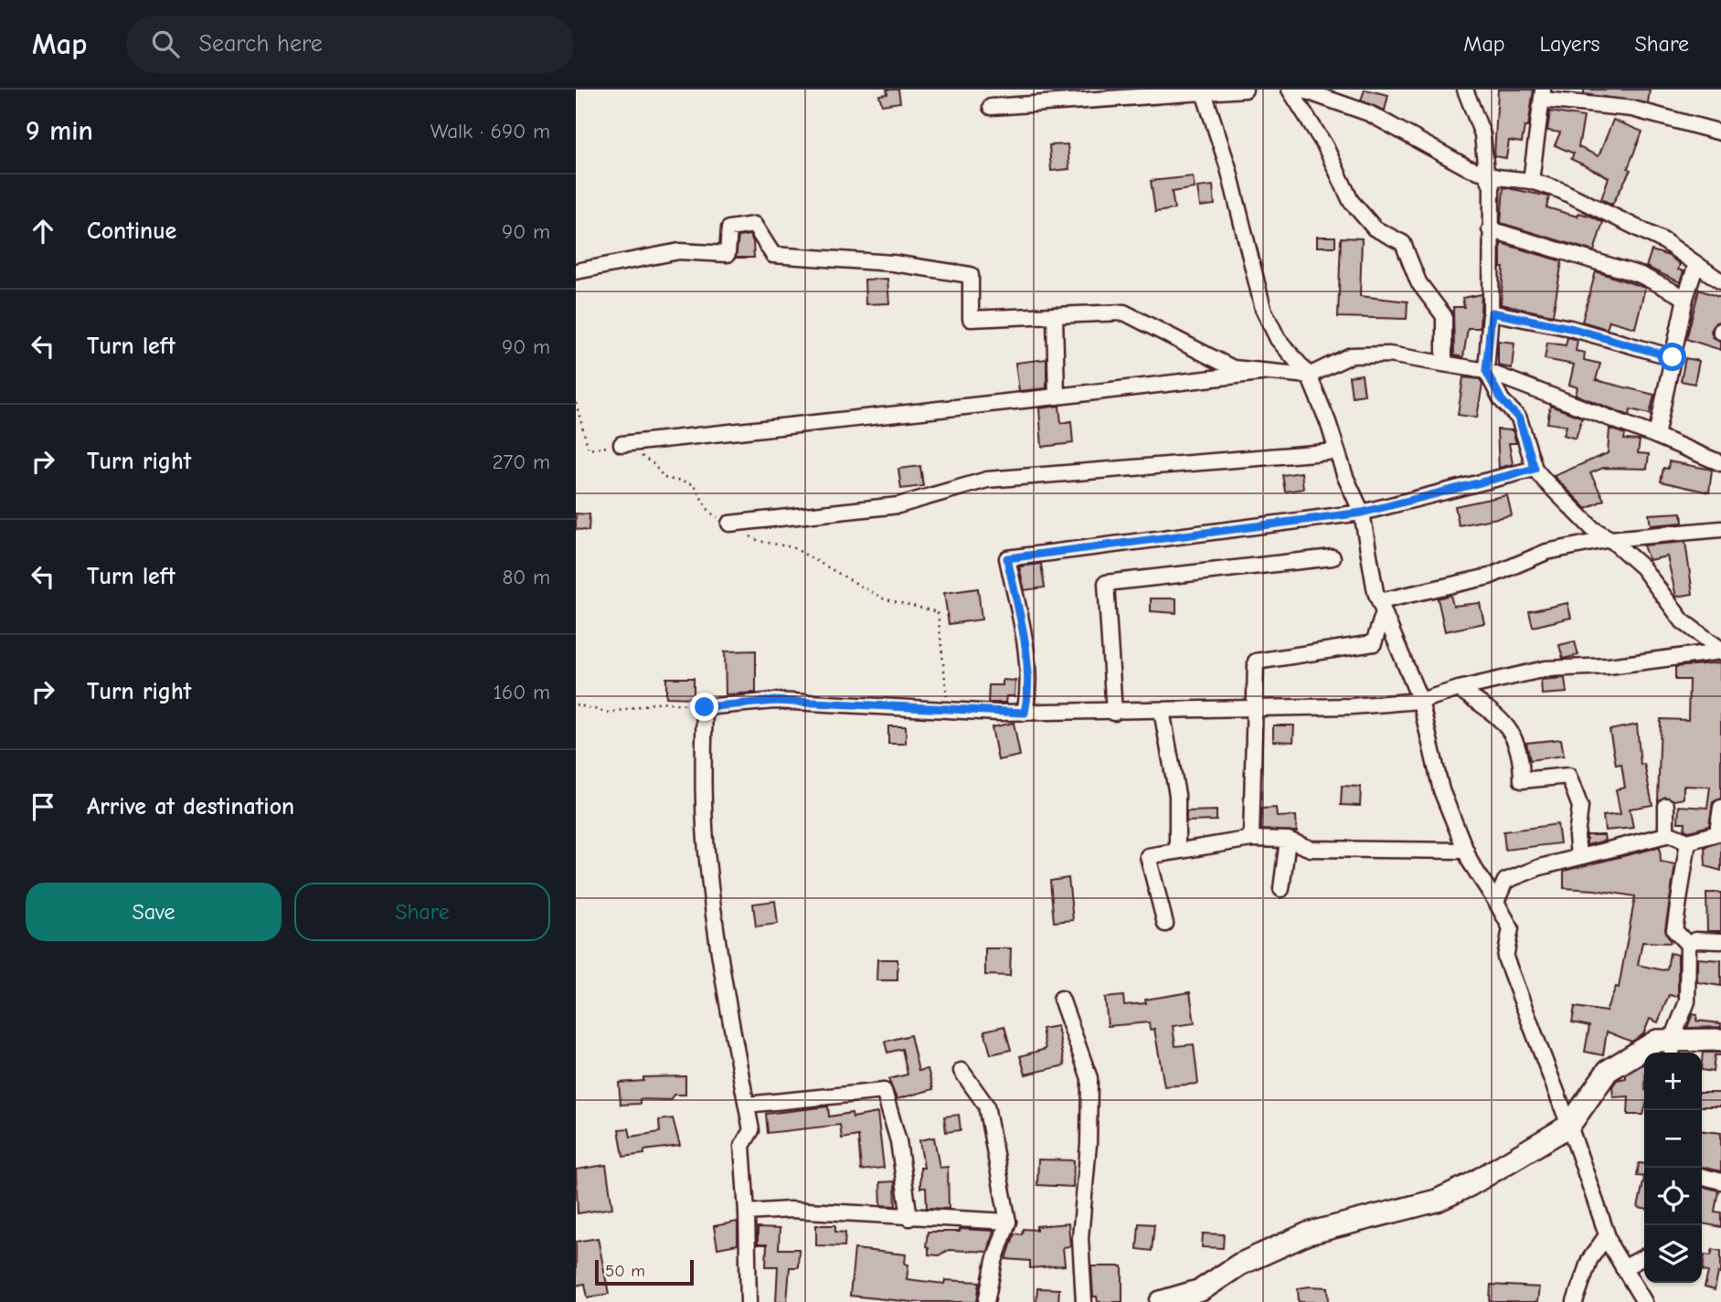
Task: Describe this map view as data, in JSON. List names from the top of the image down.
{
  "scale_bar": "50 m",
  "page": {
    "header": "Map",
    "search": "Search here",
    "nav": ["Map", "Layers", "Share"],
    "heading": ["9 min", "Walk · 690 m"],
    "list": [
      ["Continue", "90 m"],
      ["Turn left", "90 m"],
      ["Turn right", "270 m"],
      ["Turn left", "80 m"],
      ["Turn right", "160 m"],
      "Arrive at destination"
    ],
    "buttons": ["Save", "Share"],
    "map_buttons": ["+", "−"],
    "scale": "50 m"
  }
}
